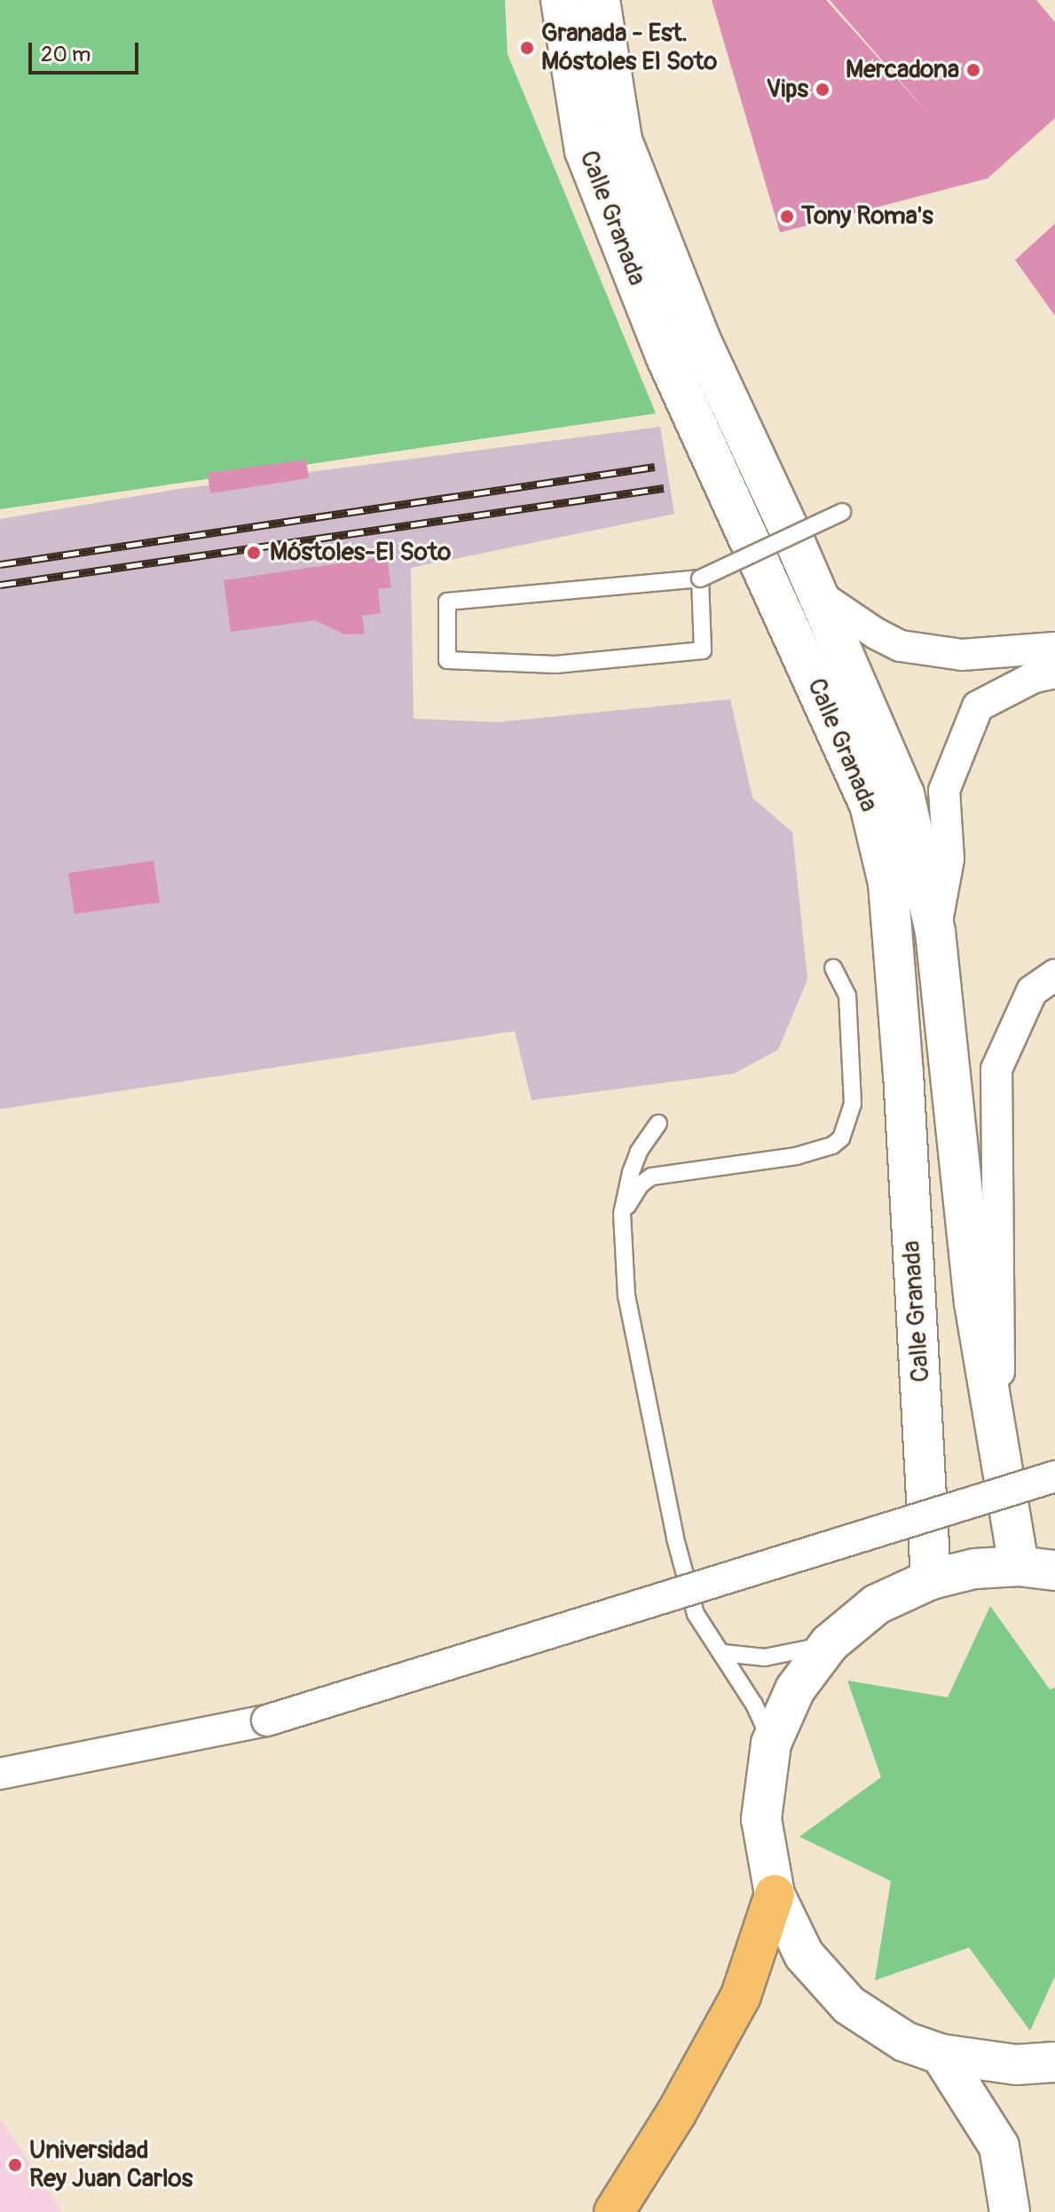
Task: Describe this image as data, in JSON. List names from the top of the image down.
{
  "streets": {
    "street": ["Calle Granada"]
  },
  "places": [
    "Granada - Est. Móstoles El Soto",
    "Mercadona",
    "Vips",
    "Tony Roma's",
    "Móstoles-El Soto",
    "Universidad Rey Juan Carlos"
  ],
  "scale_bar": "20 m"
}
